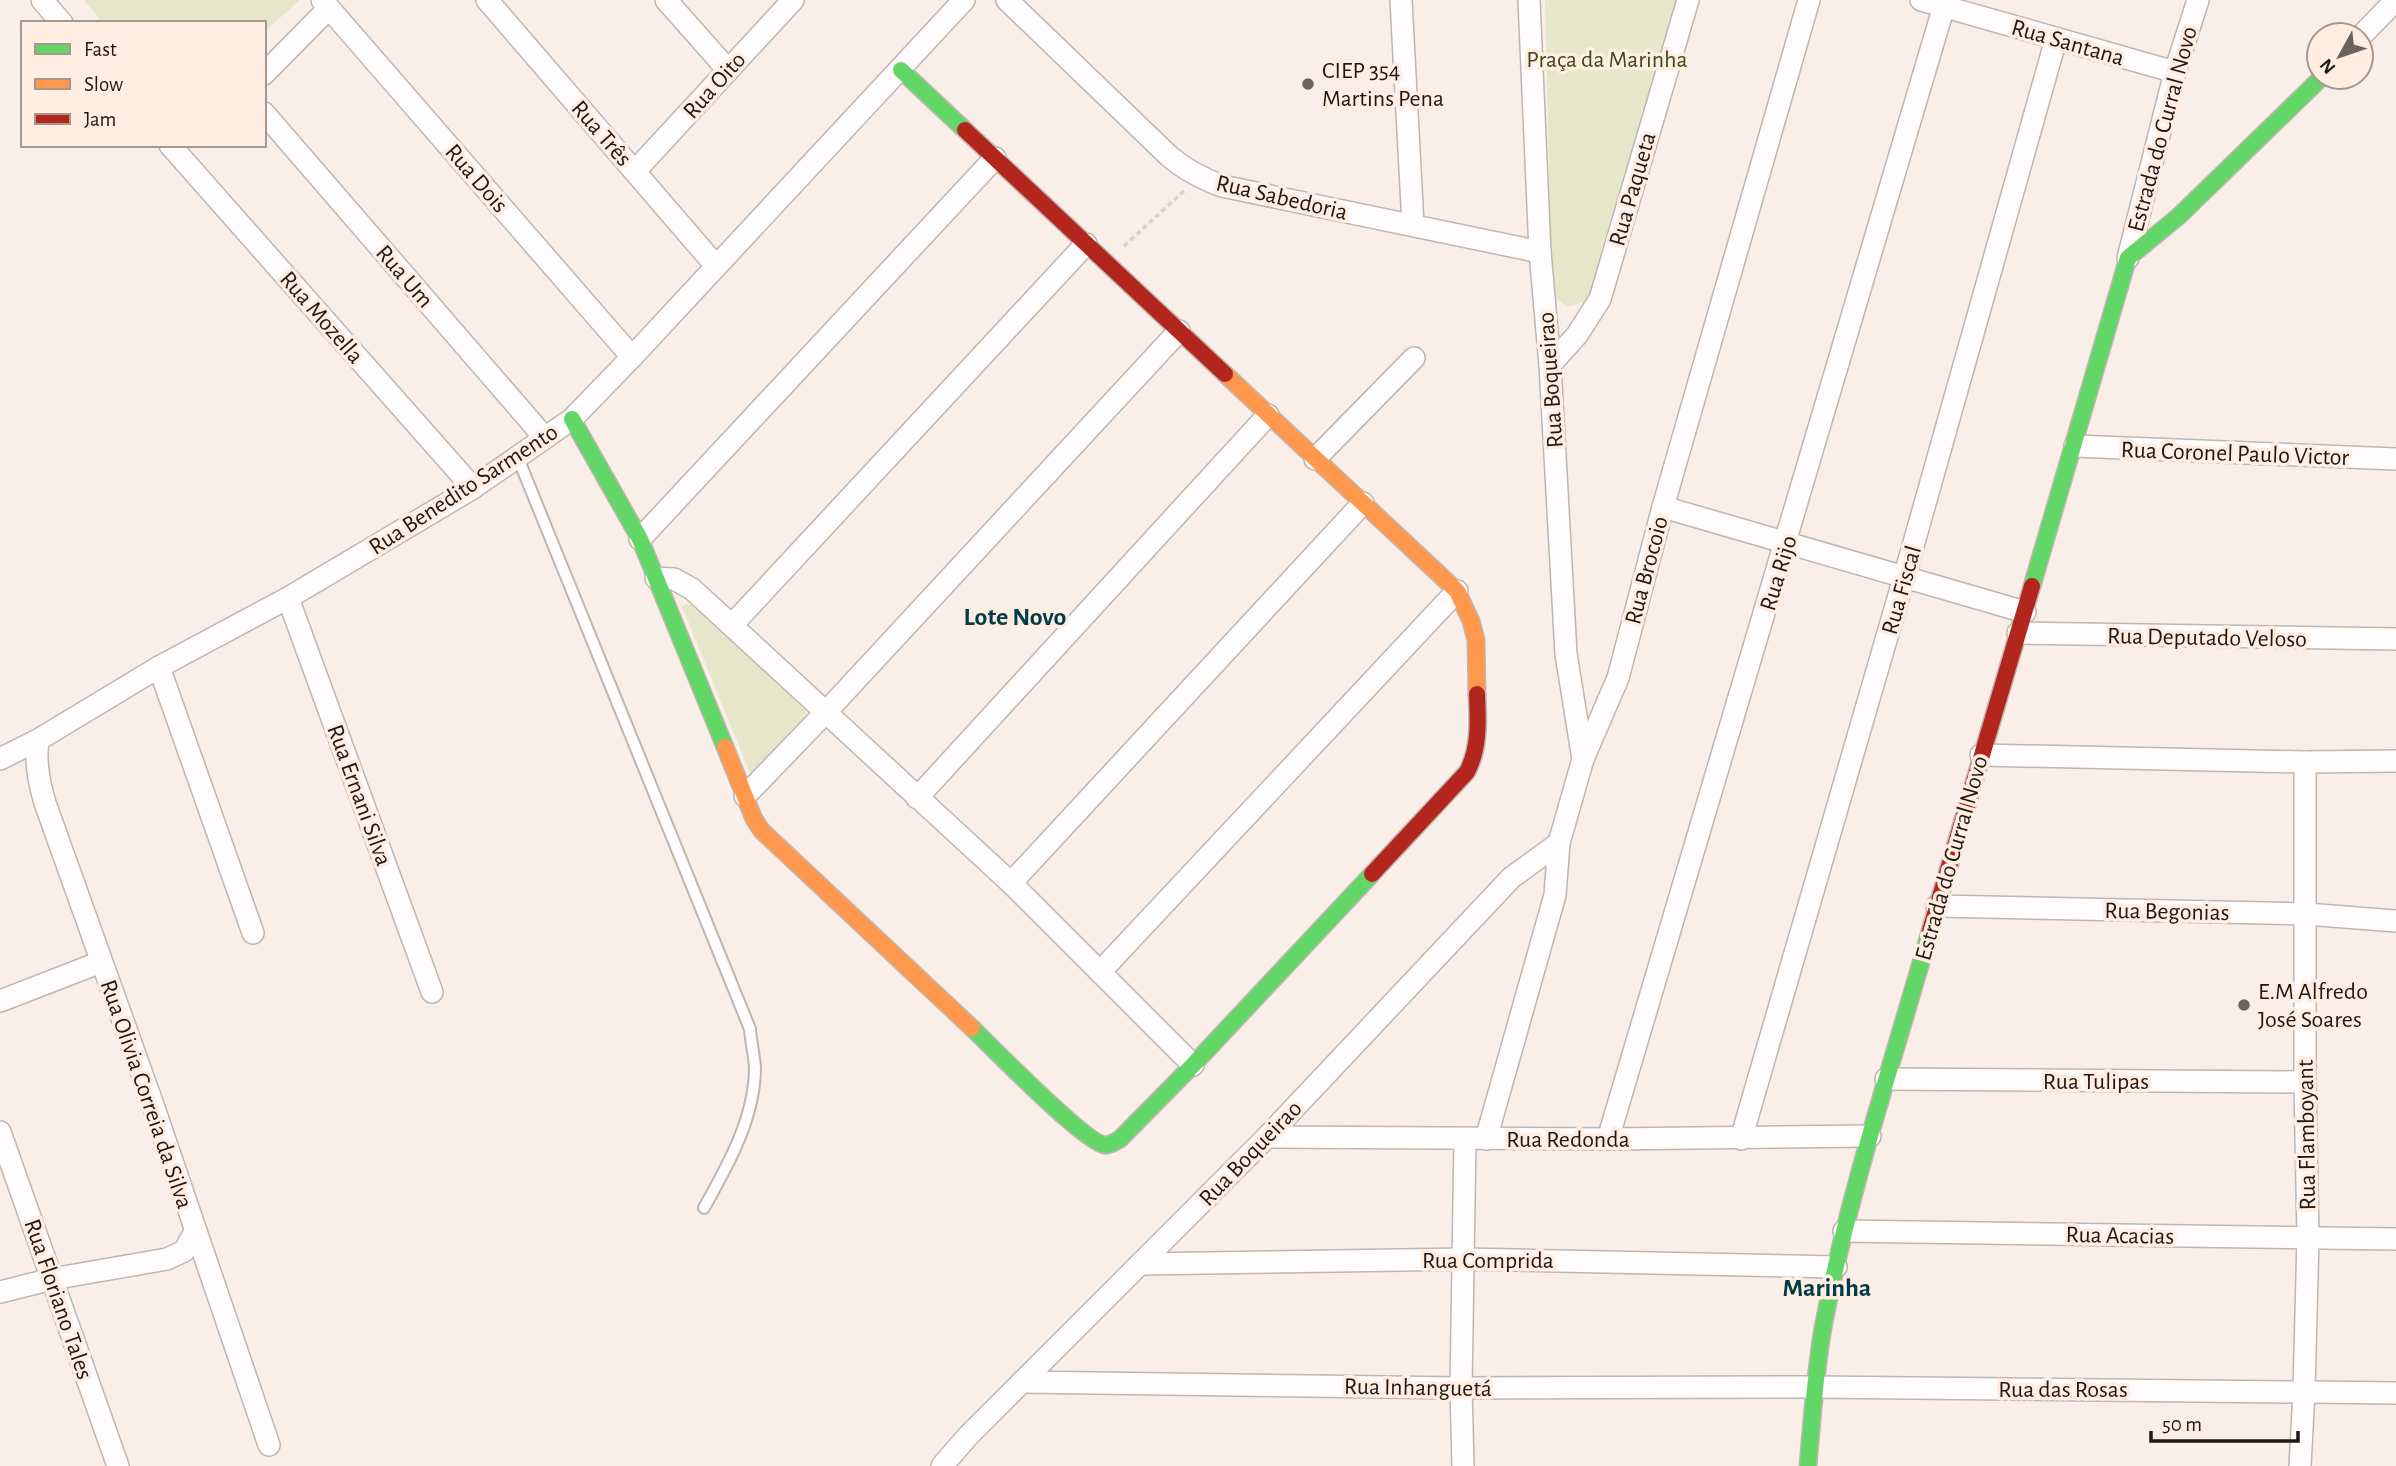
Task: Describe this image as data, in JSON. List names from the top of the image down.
{
  "streets": {
    "street": [
      "Rua Santana",
      "Rua Oito",
      "Estrada do Curral Novo",
      "Rua Três",
      "Rua Dois",
      "Rua Paqueta",
      "Rua Sabedoria",
      "Rua Um",
      "Rua Mozella",
      "Rua Boqueirao",
      "Rua Coronel Paulo Victor",
      "Rua Benedito Sarmento",
      "Rua Brocoio",
      "Rua Rijo",
      "Rua Fiscal",
      "Rua Deputado Veloso",
      "Rua Ernani Silva",
      "Rua Begonias",
      "Rua Tulipas",
      "Rua Olivia Correia da Silva",
      "Rua Flamboyant",
      "Rua Redonda",
      "Rua Acacias",
      "Rua Comprida",
      "Rua Floriano Tales",
      "Rua Inhanguetá",
      "Rua das Rosas"
    ]
  },
  "crossings": [
    ["Rua Santana", "Estrada do Curral Novo"],
    ["Rua Santana", "Rua Rijo"],
    ["Rua Santana", "Rua Fiscal"],
    ["Rua Oito", "Rua Três"],
    ["Estrada do Curral Novo", "Rua Coronel Paulo Victor"],
    ["Estrada do Curral Novo", "Rua Deputado Veloso"],
    ["Estrada do Curral Novo", "Rua Begonias"],
    ["Estrada do Curral Novo", "Rua Tulipas"],
    ["Estrada do Curral Novo", "Rua Redonda"],
    ["Estrada do Curral Novo", "Rua Acacias"],
    ["Estrada do Curral Novo", "Rua Comprida"],
    ["Estrada do Curral Novo", "Rua Inhanguetá"],
    ["Estrada do Curral Novo", "Rua das Rosas"],
    ["Rua Três", "Rua Benedito Sarmento"],
    ["Rua Dois", "Rua Benedito Sarmento"],
    ["Rua Paqueta", "Rua Boqueirao"],
    ["Rua Sabedoria", "Rua Boqueirao"],
    ["Rua Um", "Rua Benedito Sarmento"],
    ["Rua Mozella", "Rua Benedito Sarmento"],
    ["Rua Boqueirao", "Rua Brocoio"],
    ["Rua Boqueirao", "Rua Redonda"],
    ["Rua Boqueirao", "Rua Comprida"],
    ["Rua Boqueirao", "Rua Inhanguetá"],
    ["Rua Benedito Sarmento", "Rua Ernani Silva"],
    ["Rua Benedito Sarmento", "Rua Olivia Correia da Silva"],
    ["Rua Brocoio", "Rua Redonda"],
    ["Rua Brocoio", "Rua Comprida"],
    ["Rua Brocoio", "Rua Inhanguetá"],
    ["Rua Rijo", "Rua Redonda"],
    ["Rua Fiscal", "Rua Redonda"],
    ["Rua Begonias", "Rua Flamboyant"],
    ["Rua Tulipas", "Rua Flamboyant"],
    ["Rua Flamboyant", "Rua Acacias"],
    ["Rua Flamboyant", "Rua das Rosas"],
    ["Rua Inhanguetá", "Rua das Rosas"]
  ],
  "districts": ["Lote Novo", "Marinha"],
  "parks": ["Praça da Marinha"],
  "places": ["CIEP 354 Martins Pena", "E.M Alfredo José Soares"],
  "legend": ["Fast", "Slow", "Jam"],
  "scale_bar": "50 m",
  "north": "bottom left"
}
